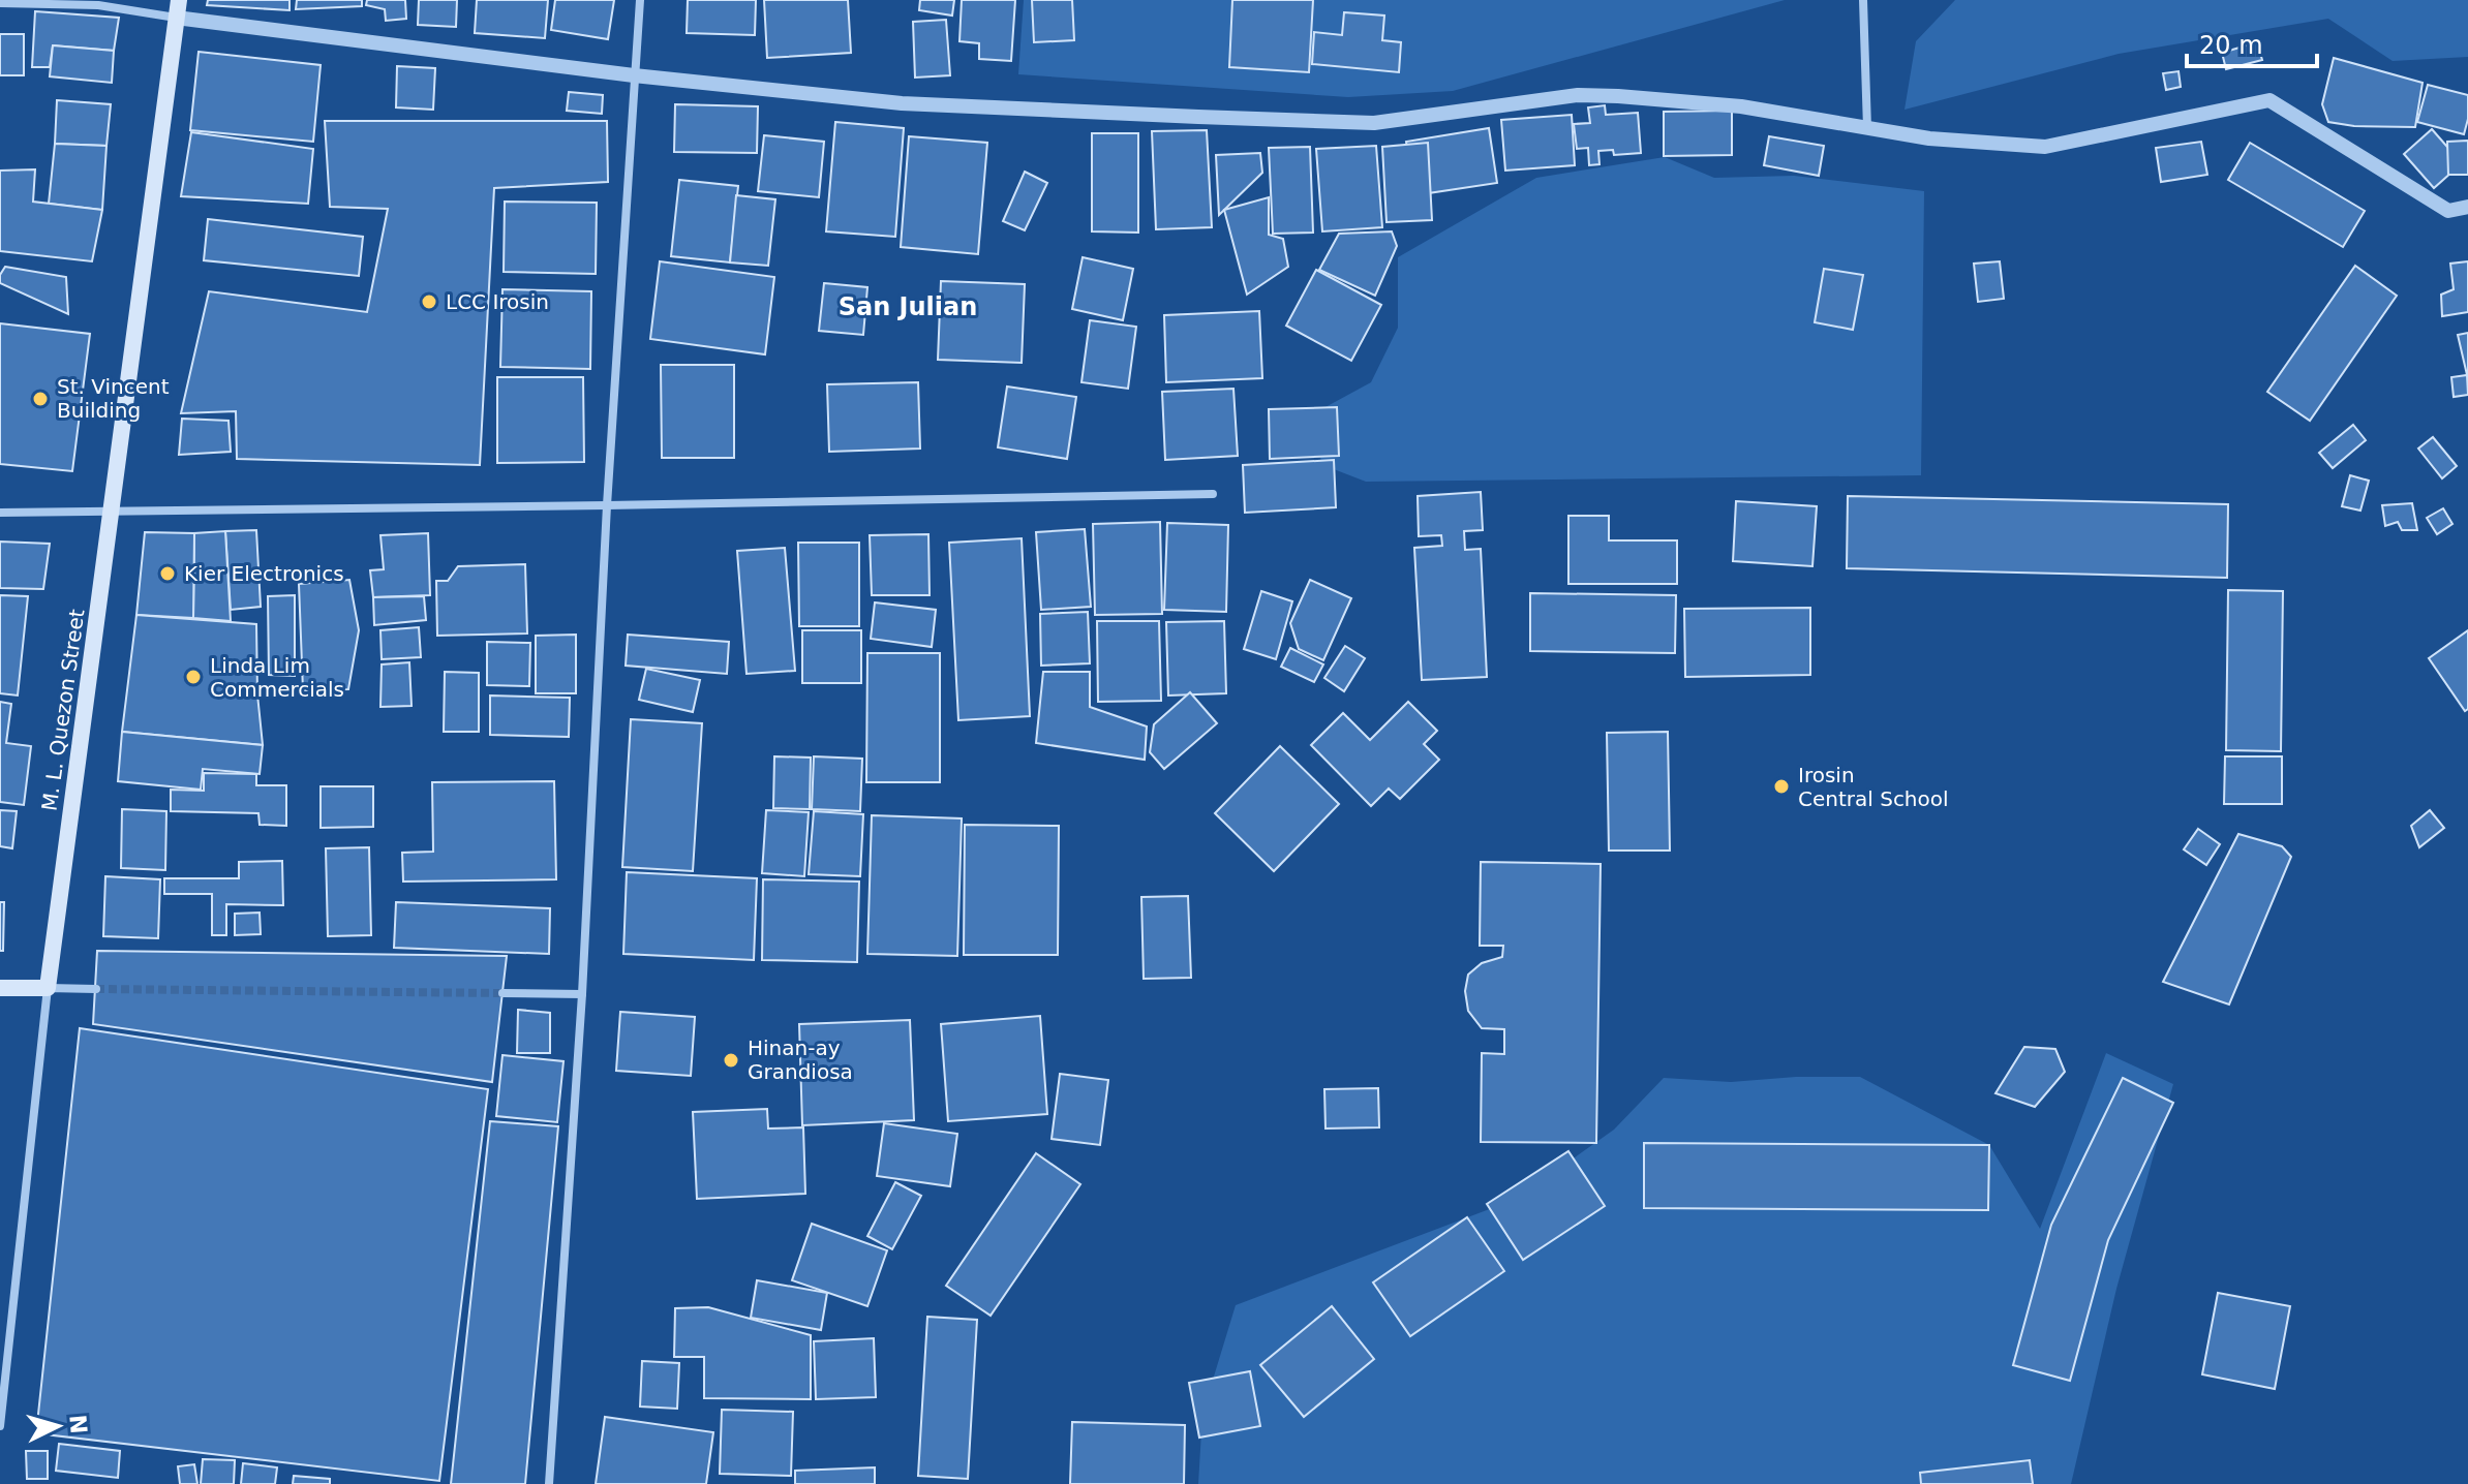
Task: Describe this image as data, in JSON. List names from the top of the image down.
{
  "streets": {
    "main road": ["M. L. Quezon Street"]
  },
  "districts": ["San Julian"],
  "places": [
    "LCC Irosin",
    "St. Vincent Building",
    "Kier Electronics",
    "Linda Lim Commercials",
    "Irosin Central School",
    "Hinan-ay Grandiosa"
  ],
  "scale_bar": "20 m",
  "north": "right"
}
